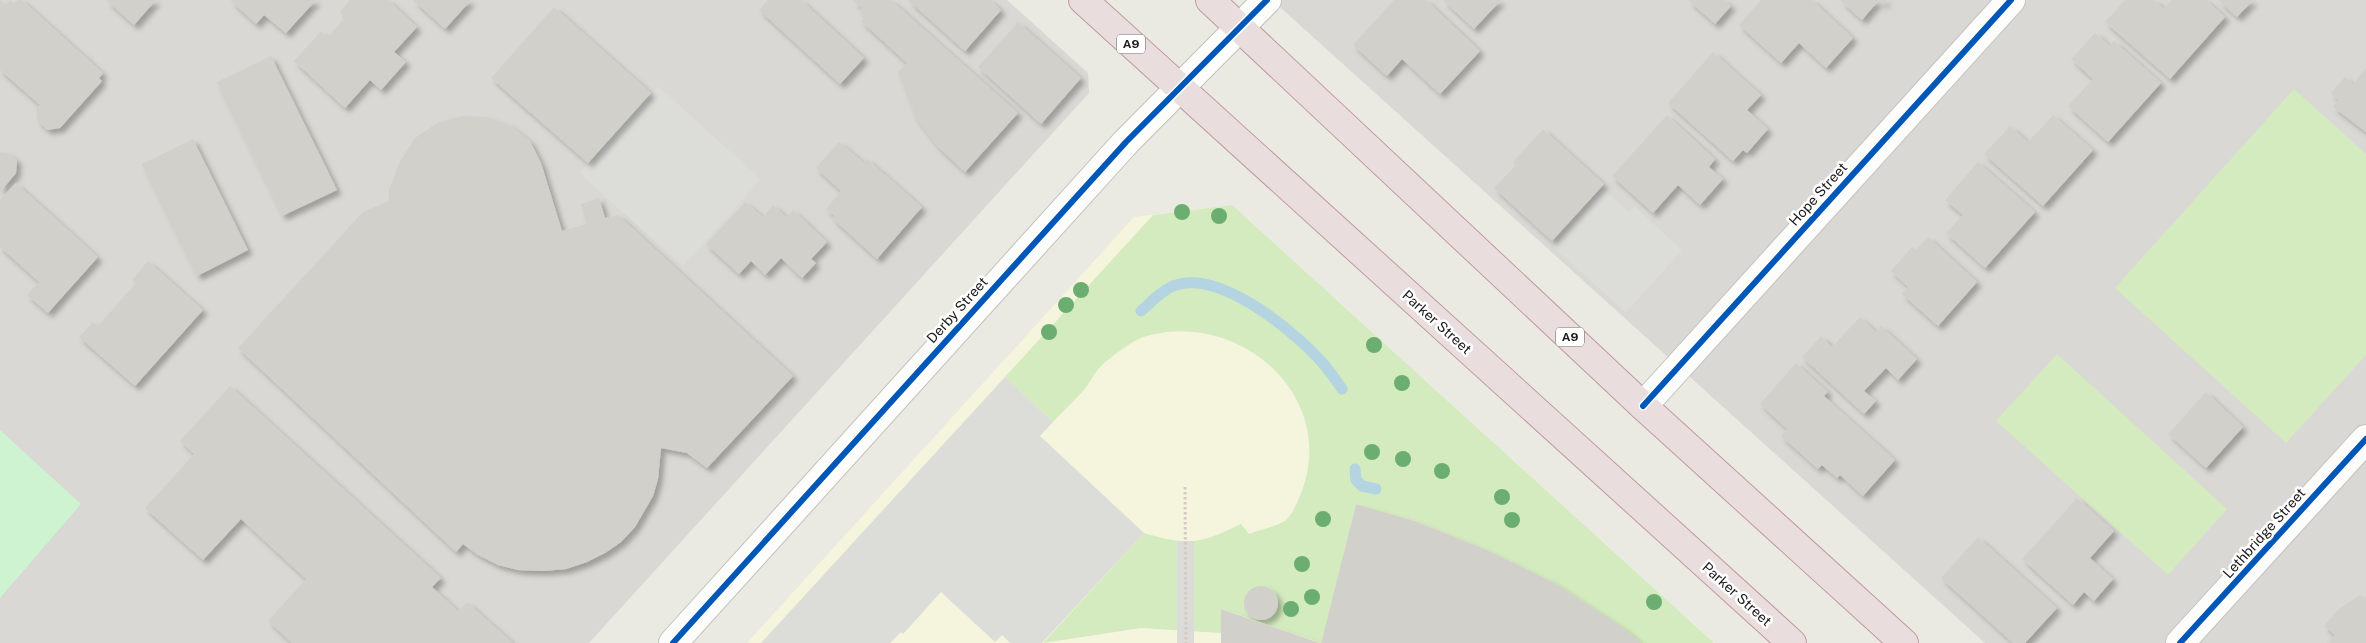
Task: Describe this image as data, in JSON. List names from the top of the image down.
{
  "streets": {
    "highway": ["A9", "Parker Street"],
    "street": ["Hope Street", "Derby Street", "Lethbridge Street"]
  },
  "crossings": [
    ["A9", "Hope Street"],
    ["A9", "Derby Street"],
    ["Derby Street", "Parker Street"]
  ]
}
